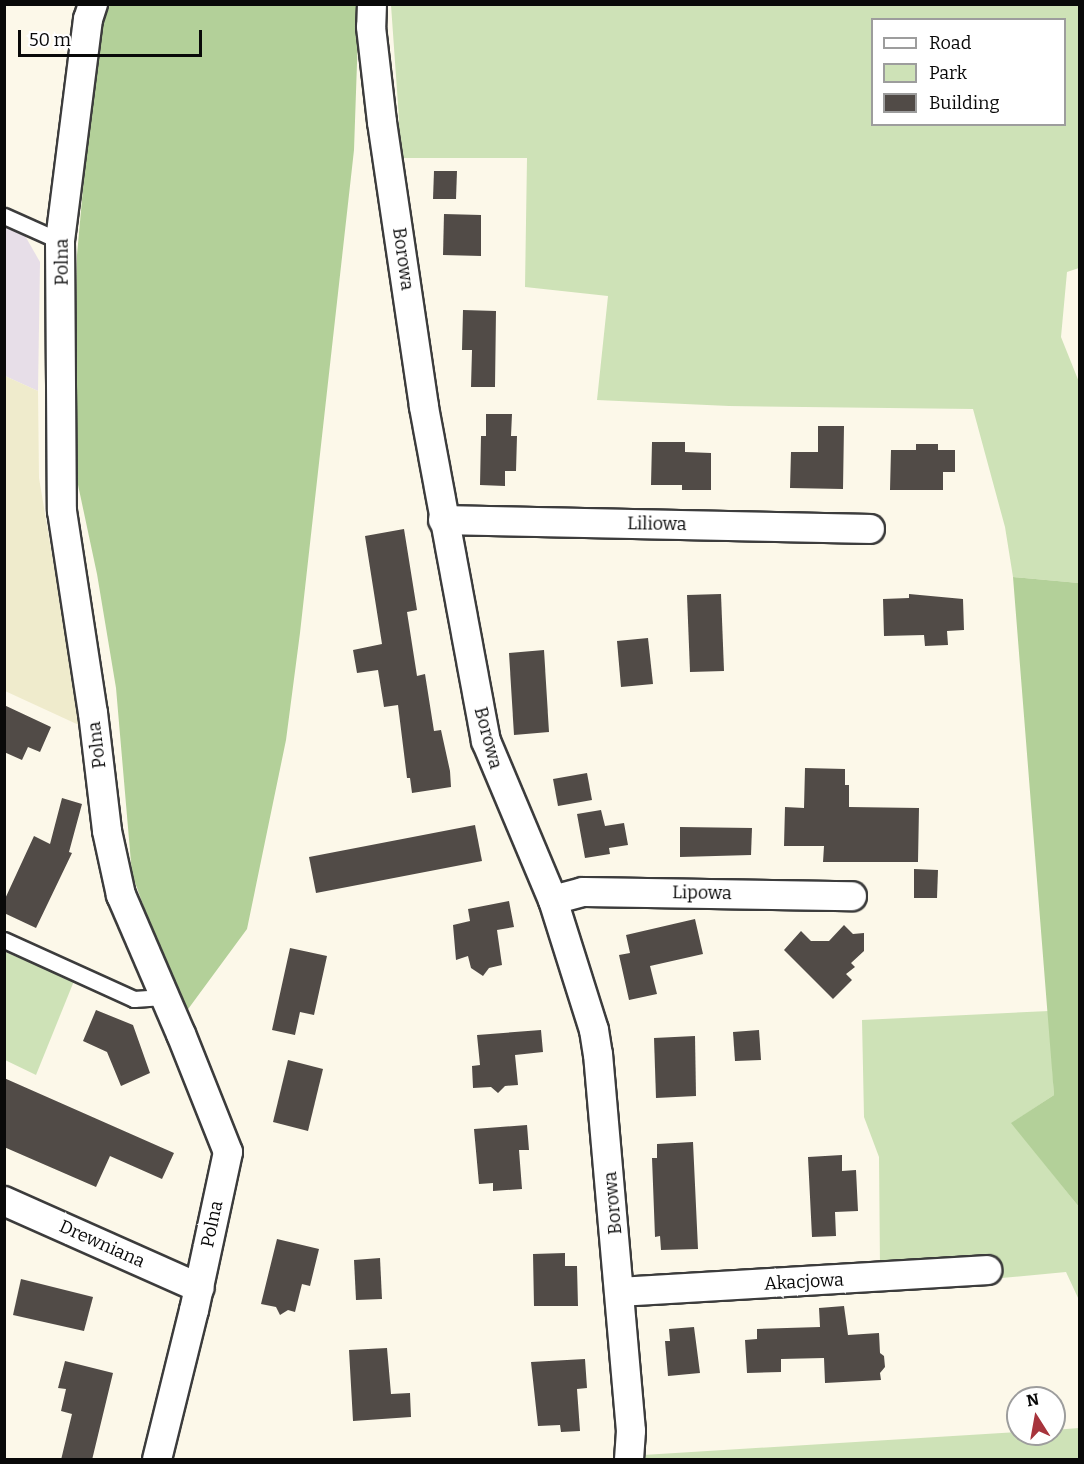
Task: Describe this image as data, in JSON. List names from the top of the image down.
{
  "streets": {
    "street": [
      "Borowa",
      "Polna",
      "Liliowa",
      "Lipowa",
      "Drewniana",
      "Akacjowa"
    ]
  },
  "crossings": [
    ["Borowa", "Liliowa"],
    ["Borowa", "Lipowa"],
    ["Borowa", "Akacjowa"],
    ["Polna", "Drewniana"]
  ],
  "legend": ["Road", "Park", "Building"],
  "scale_bar": "50 m",
  "north": "top"
}
